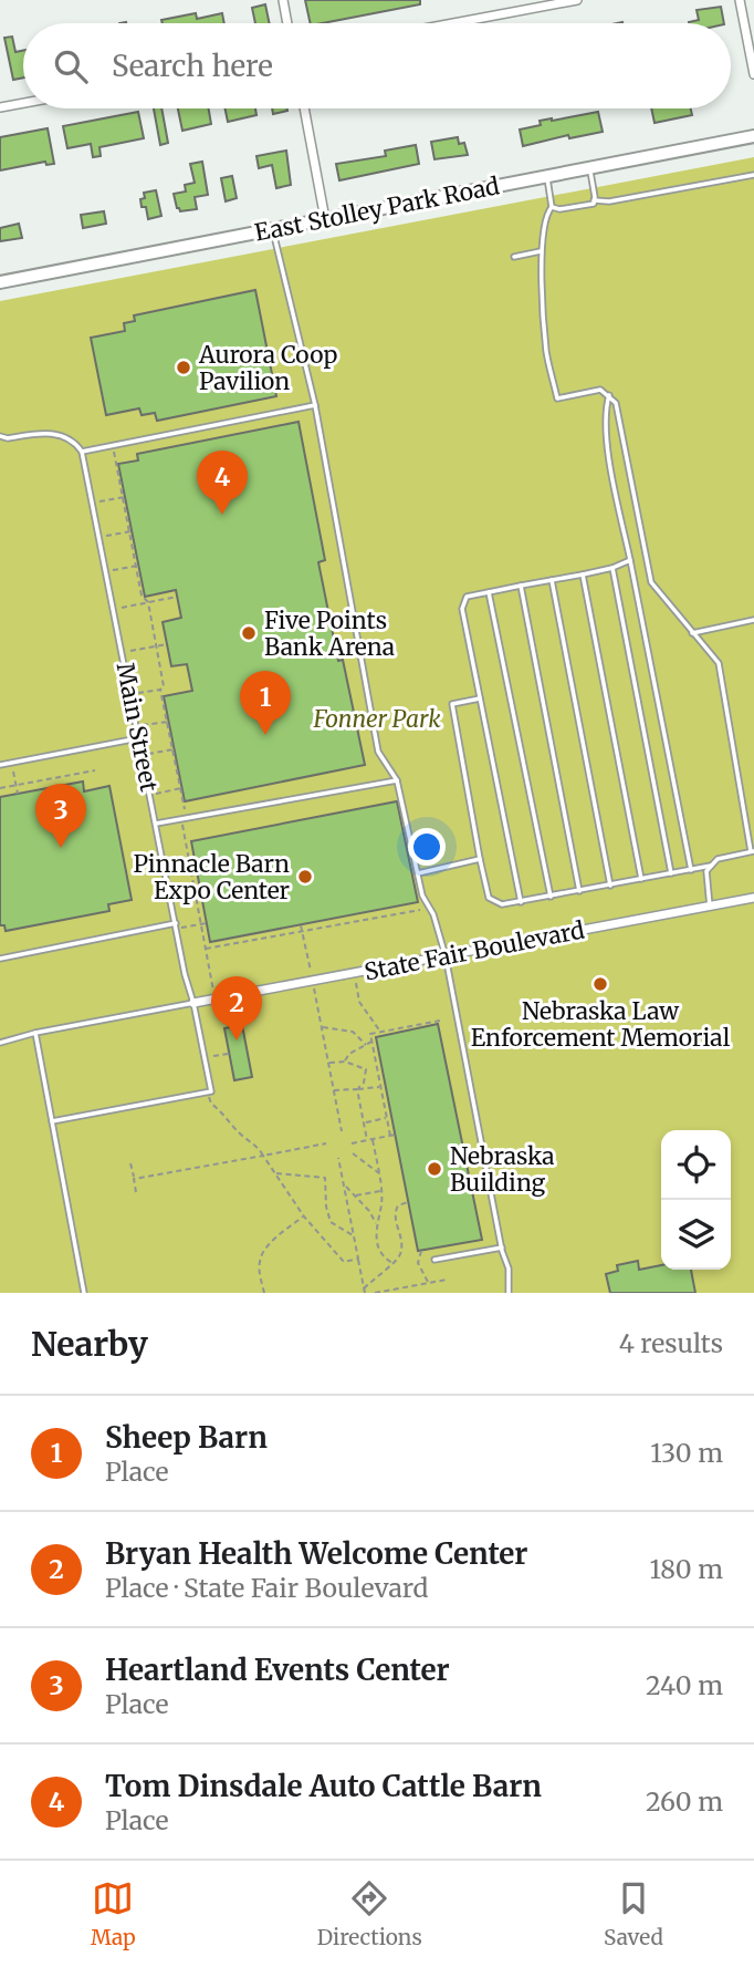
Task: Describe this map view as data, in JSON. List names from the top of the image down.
{
  "streets": {
    "street": ["East Stolley Park Road", "State Fair Boulevard"],
    "lane": ["Main Street"]
  },
  "crossings": [
    ["Main Street", "State Fair Boulevard"]
  ],
  "parks": ["Fonner Park"],
  "places": [
    "Aurora Coop Pavilion",
    "Five Points Bank Arena",
    "Pinnacle Barn Expo Center",
    "Nebraska Law Enforcement Memorial",
    "Nebraska Building"
  ],
  "page": {
    "search": "Search here",
    "pins": [
      "4",
      "1",
      "3",
      "2"
    ],
    "heading": ["Nearby", "4 results"],
    "list": [
      {
        "mark": "1",
        "name": "Sheep Barn",
        "note": "Place",
        "value": "130 m"
      },
      {
        "mark": "2",
        "name": "Bryan Health Welcome Center",
        "note": "Place · State Fair Boulevard",
        "value": "180 m"
      },
      {
        "mark": "3",
        "name": "Heartland Events Center",
        "note": "Place",
        "value": "240 m"
      },
      {
        "mark": "4",
        "name": "Tom Dinsdale Auto Cattle Barn",
        "note": "Place",
        "value": "260 m"
      }
    ],
    "nav": ["Map", "Directions", "Saved"]
  }
}
